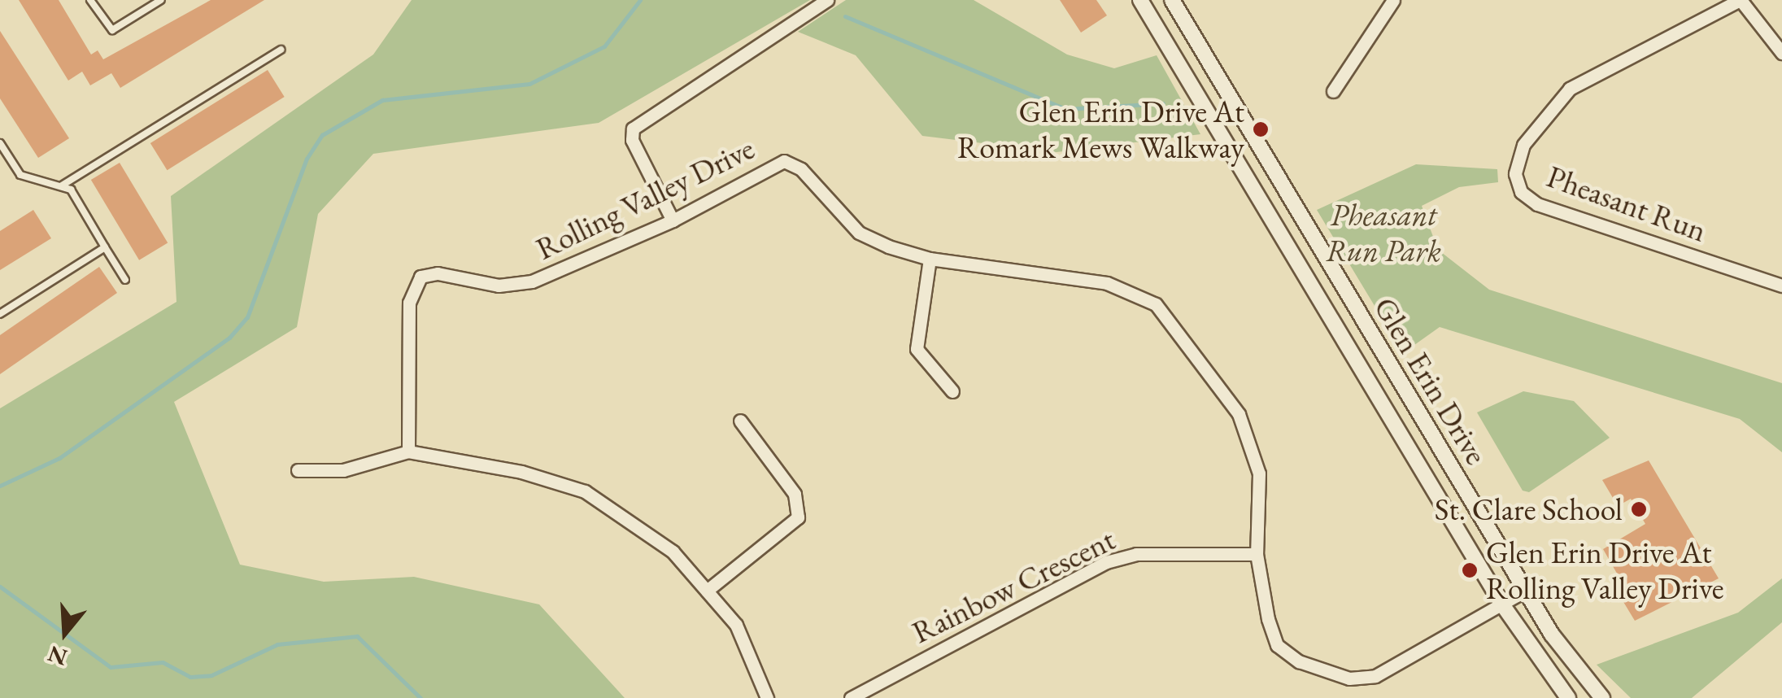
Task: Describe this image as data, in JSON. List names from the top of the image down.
{
  "streets": {
    "street": [
      "Rolling Valley Drive",
      "Pheasant Run",
      "Glen Erin Drive",
      "Rainbow Crescent"
    ]
  },
  "crossings": [
    ["Rolling Valley Drive", "Glen Erin Drive"],
    ["Rolling Valley Drive", "Rainbow Crescent"]
  ],
  "parks": ["Pheasant Run Park"],
  "places": ["Glen Erin Drive At Romark Mews Walkway", "St. Clare School", "Glen Erin Drive At Rolling Valley Drive"],
  "north": "bottom"
}
